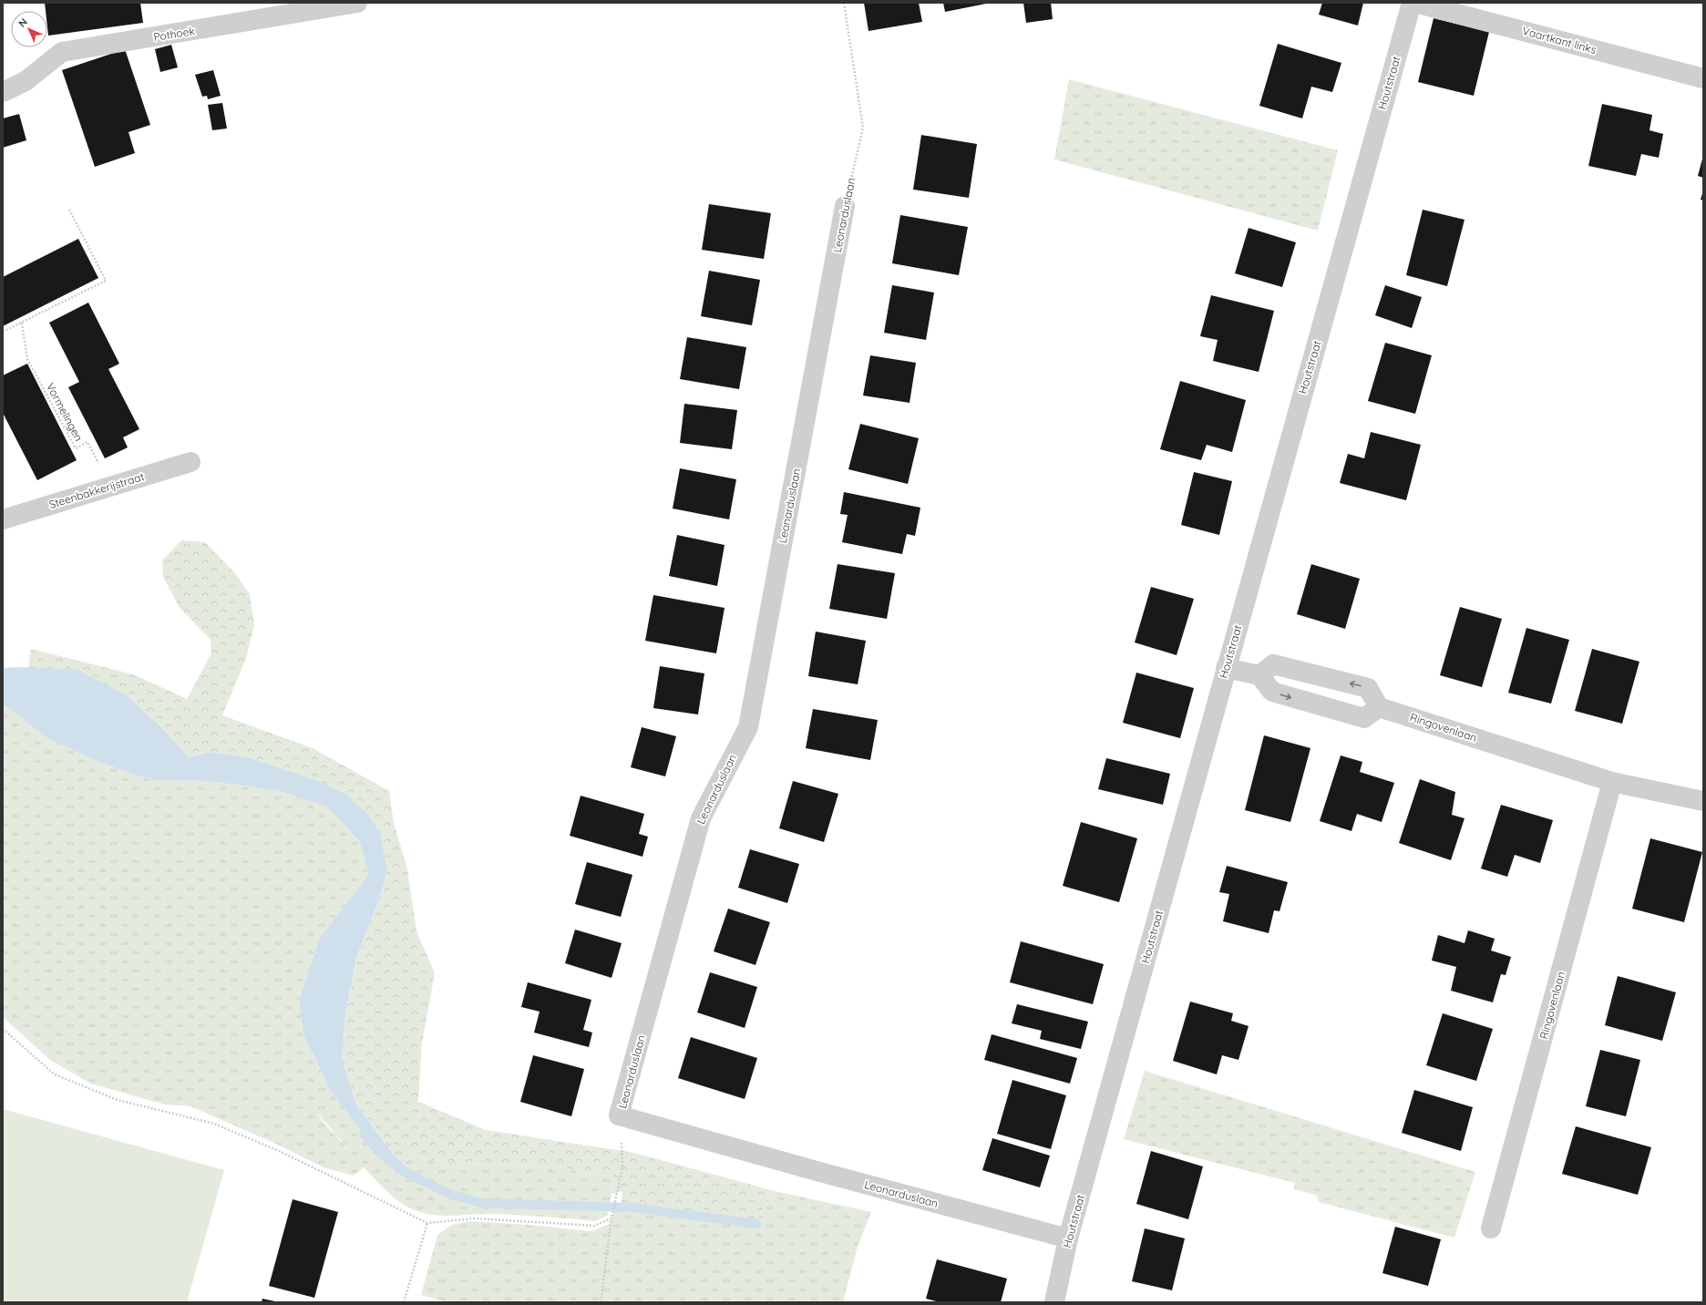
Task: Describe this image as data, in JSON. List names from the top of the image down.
{
  "streets": {
    "street": [
      "Pothoek",
      "Vaartkant links",
      "Houtstraat",
      "Leonarduslaan",
      "Steenbakkerijstraat",
      "Ringovenlaan"
    ],
    "path": ["Vormelingen"]
  },
  "crossings": [
    ["Houtstraat", "Leonarduslaan"],
    ["Vormelingen", "Steenbakkerijstraat"]
  ],
  "north": "top left"
}
